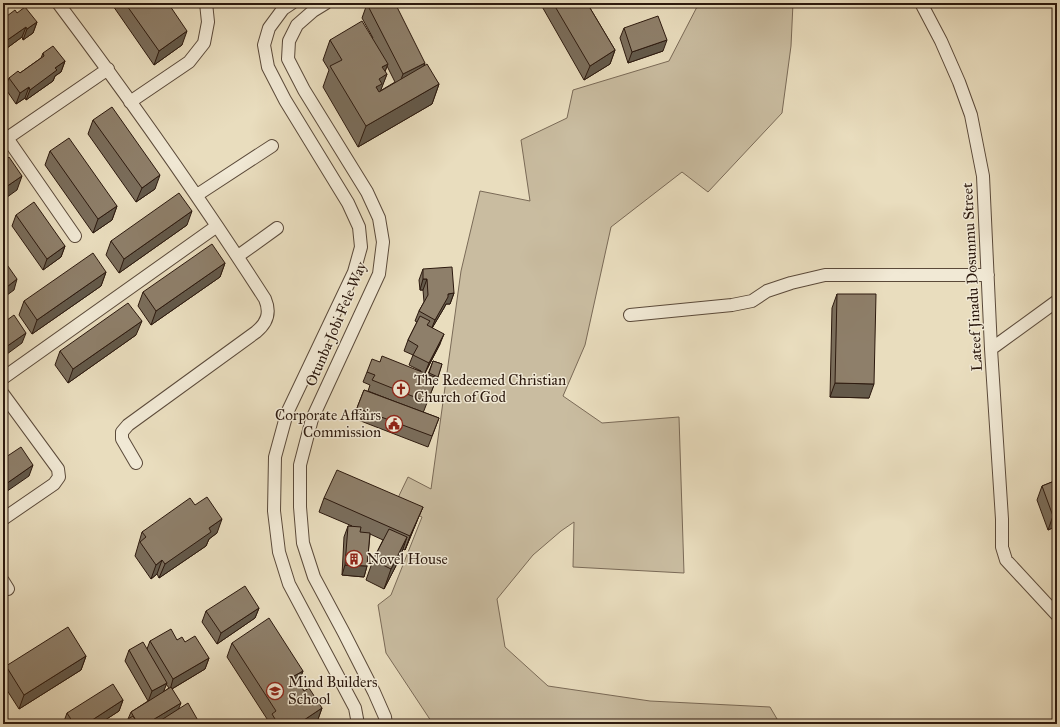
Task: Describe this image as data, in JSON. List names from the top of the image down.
{
  "streets": {
    "street": ["Lateef Jinadu Dosunmu Street", "Otunba Jobi Fele Way"]
  },
  "places": {
    "church": ["The Redeemed Christian Church of God"],
    "public building": ["Corporate Affairs Commission"],
    "building": ["Novel House"],
    "school or university": ["Mind Builders School"]
  }
}
